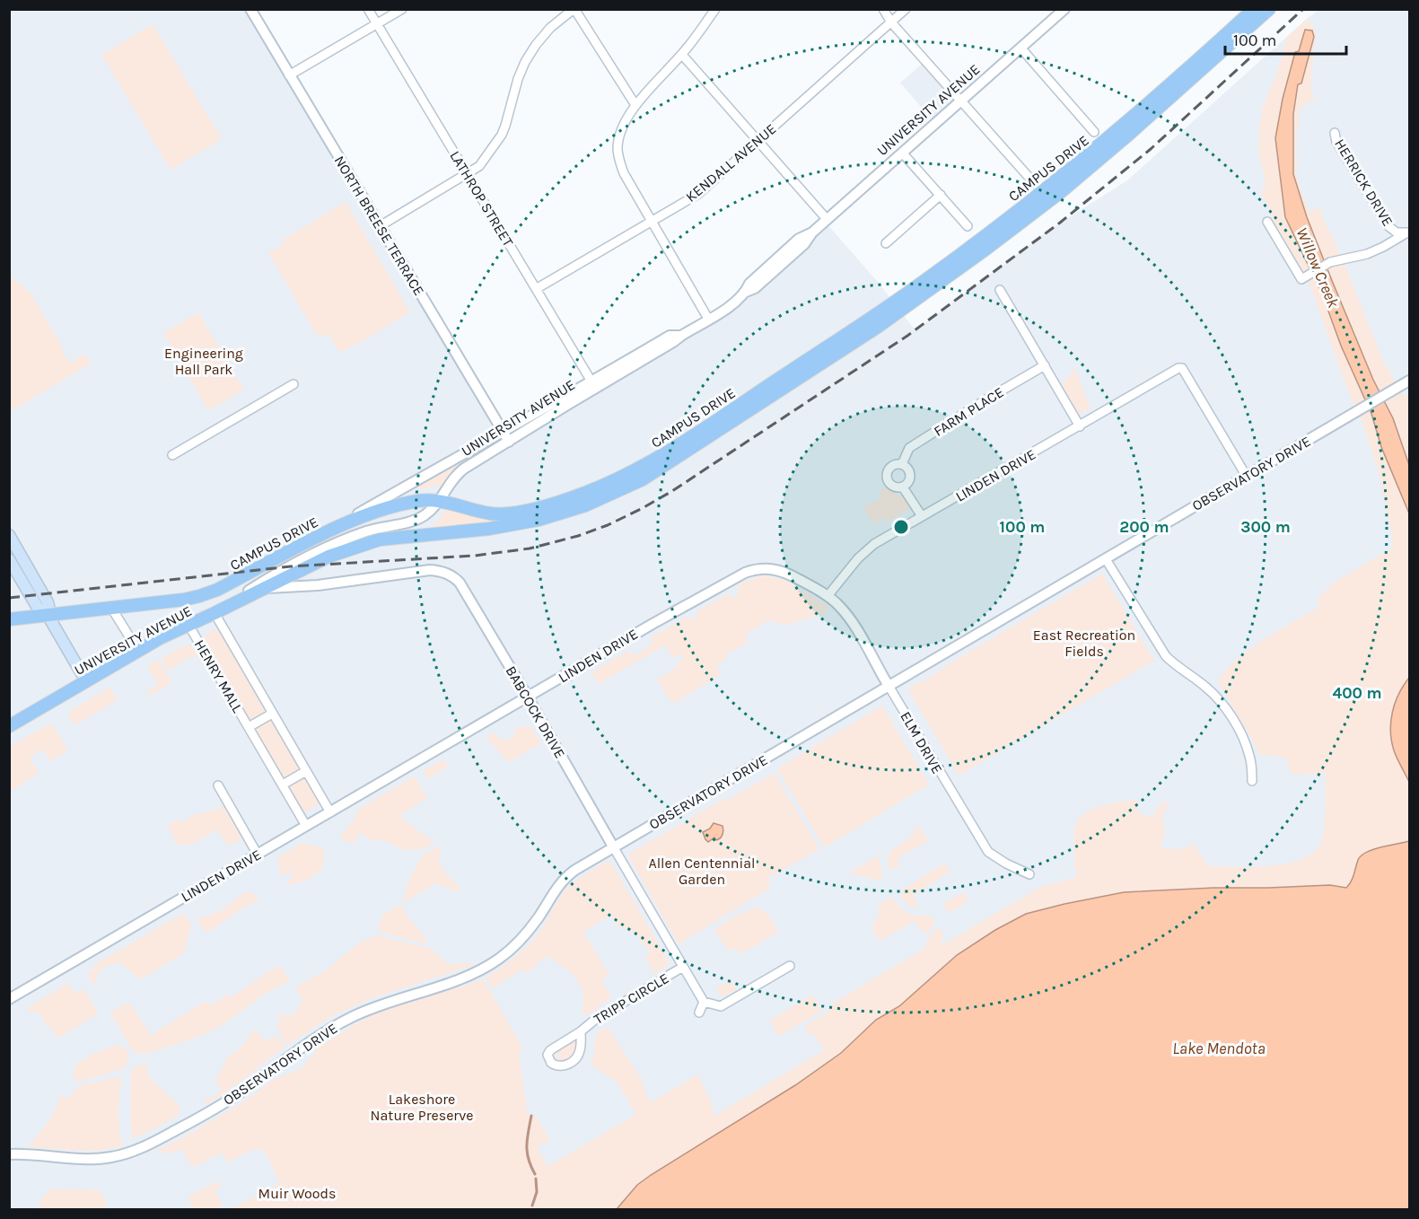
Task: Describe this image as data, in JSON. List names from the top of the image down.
{
  "streets": {
    "main road": ["UNIVERSITY AVENUE", "CAMPUS DRIVE"],
    "street": [
      "KENDALL AVENUE",
      "HERRICK DRIVE",
      "LATHROP STREET",
      "NORTH BREESE TERRACE",
      "FARM PLACE",
      "OBSERVATORY DRIVE",
      "LINDEN DRIVE",
      "HENRY MALL",
      "BABCOCK DRIVE",
      "ELM DRIVE",
      "TRIPP CIRCLE"
    ]
  },
  "crossings": [
    ["UNIVERSITY AVENUE", "CAMPUS DRIVE"],
    ["UNIVERSITY AVENUE", "LATHROP STREET"],
    ["UNIVERSITY AVENUE", "NORTH BREESE TERRACE"],
    ["UNIVERSITY AVENUE", "HENRY MALL"],
    ["KENDALL AVENUE", "LATHROP STREET"],
    ["CAMPUS DRIVE", "HENRY MALL"],
    ["CAMPUS DRIVE", "BABCOCK DRIVE"],
    ["OBSERVATORY DRIVE", "LINDEN DRIVE"],
    ["OBSERVATORY DRIVE", "BABCOCK DRIVE"],
    ["OBSERVATORY DRIVE", "ELM DRIVE"],
    ["LINDEN DRIVE", "HENRY MALL"],
    ["LINDEN DRIVE", "BABCOCK DRIVE"],
    ["LINDEN DRIVE", "ELM DRIVE"],
    ["BABCOCK DRIVE", "TRIPP CIRCLE"]
  ],
  "water": ["Willow Creek", "Lake Mendota"],
  "parks": [
    "Engineering Hall Park",
    "East Recreation Fields",
    "Allen Centennial Garden",
    "Lakeshore Nature Preserve",
    "Muir Woods"
  ],
  "scale_bar": "100 m",
  "rings": [
    "100 m",
    "200 m",
    "300 m",
    "400 m"
  ]
}
